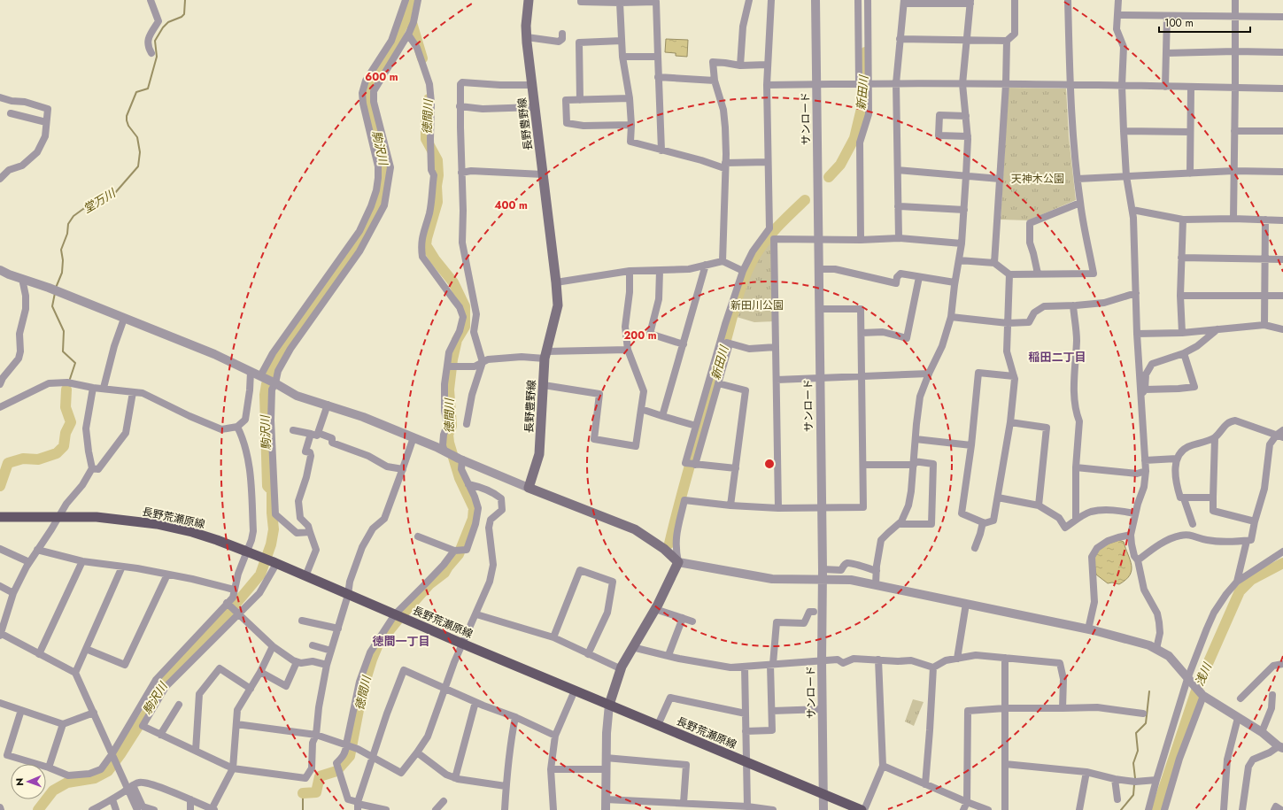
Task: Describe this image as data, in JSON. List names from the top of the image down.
{
  "streets": {
    "main road": ["長野豊野線", "長野荒瀬原線"],
    "street": ["サンロード"]
  },
  "crossings": [
    ["サンロード", "長野荒瀬原線"]
  ],
  "districts": ["稲田二丁目", "徳間一丁目"],
  "water": [
    "新田川",
    "徳間川",
    "駒沢川",
    "堂万川",
    "浅川"
  ],
  "parks": ["天神木公園", "新田川公園"],
  "scale_bar": "100 m",
  "north": "left",
  "rings": ["600 m", "400 m", "200 m"]
}
